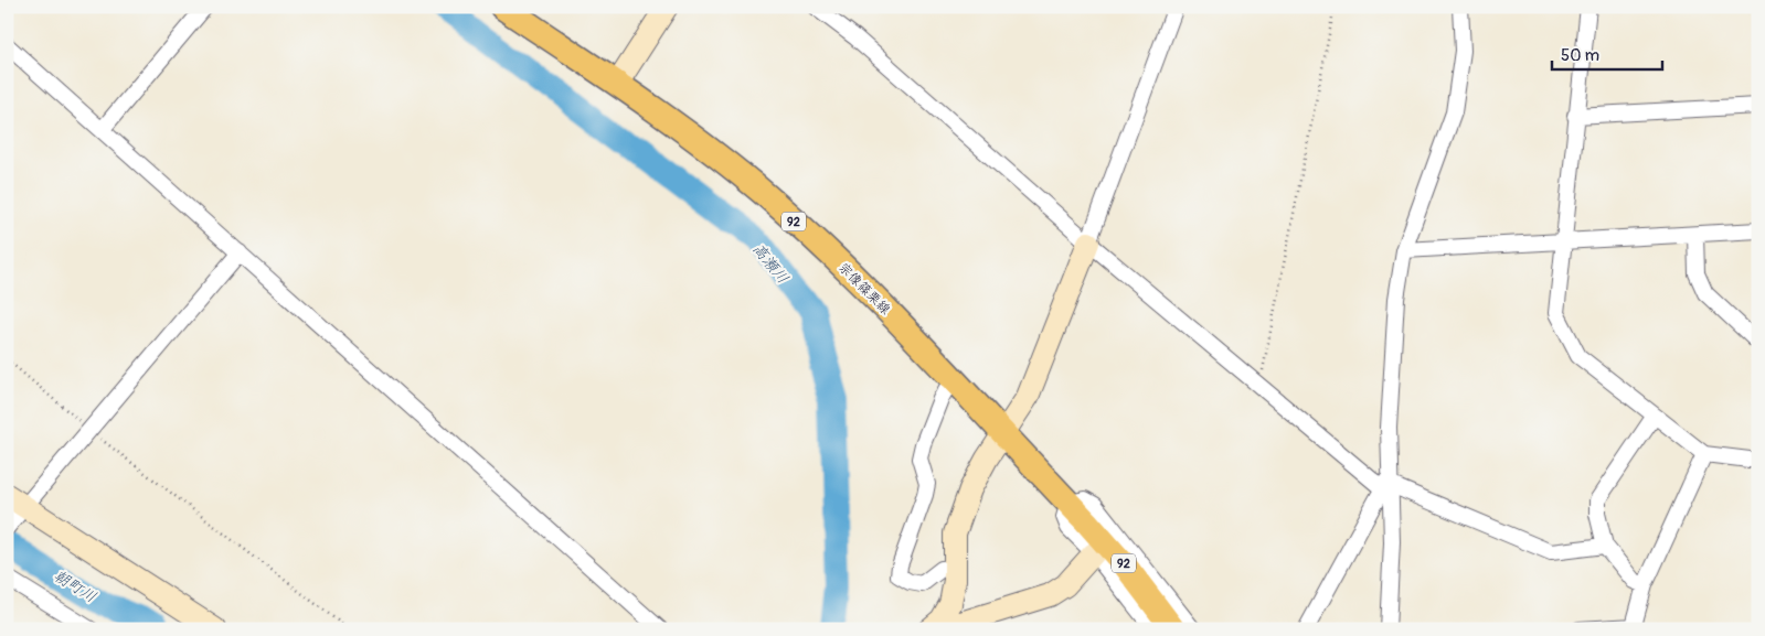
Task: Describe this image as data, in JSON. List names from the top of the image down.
{
  "streets": {
    "main road": ["92", "宗像篠栗線"]
  },
  "water": ["高瀬川", "朝町川"],
  "scale_bar": "50 m"
}
